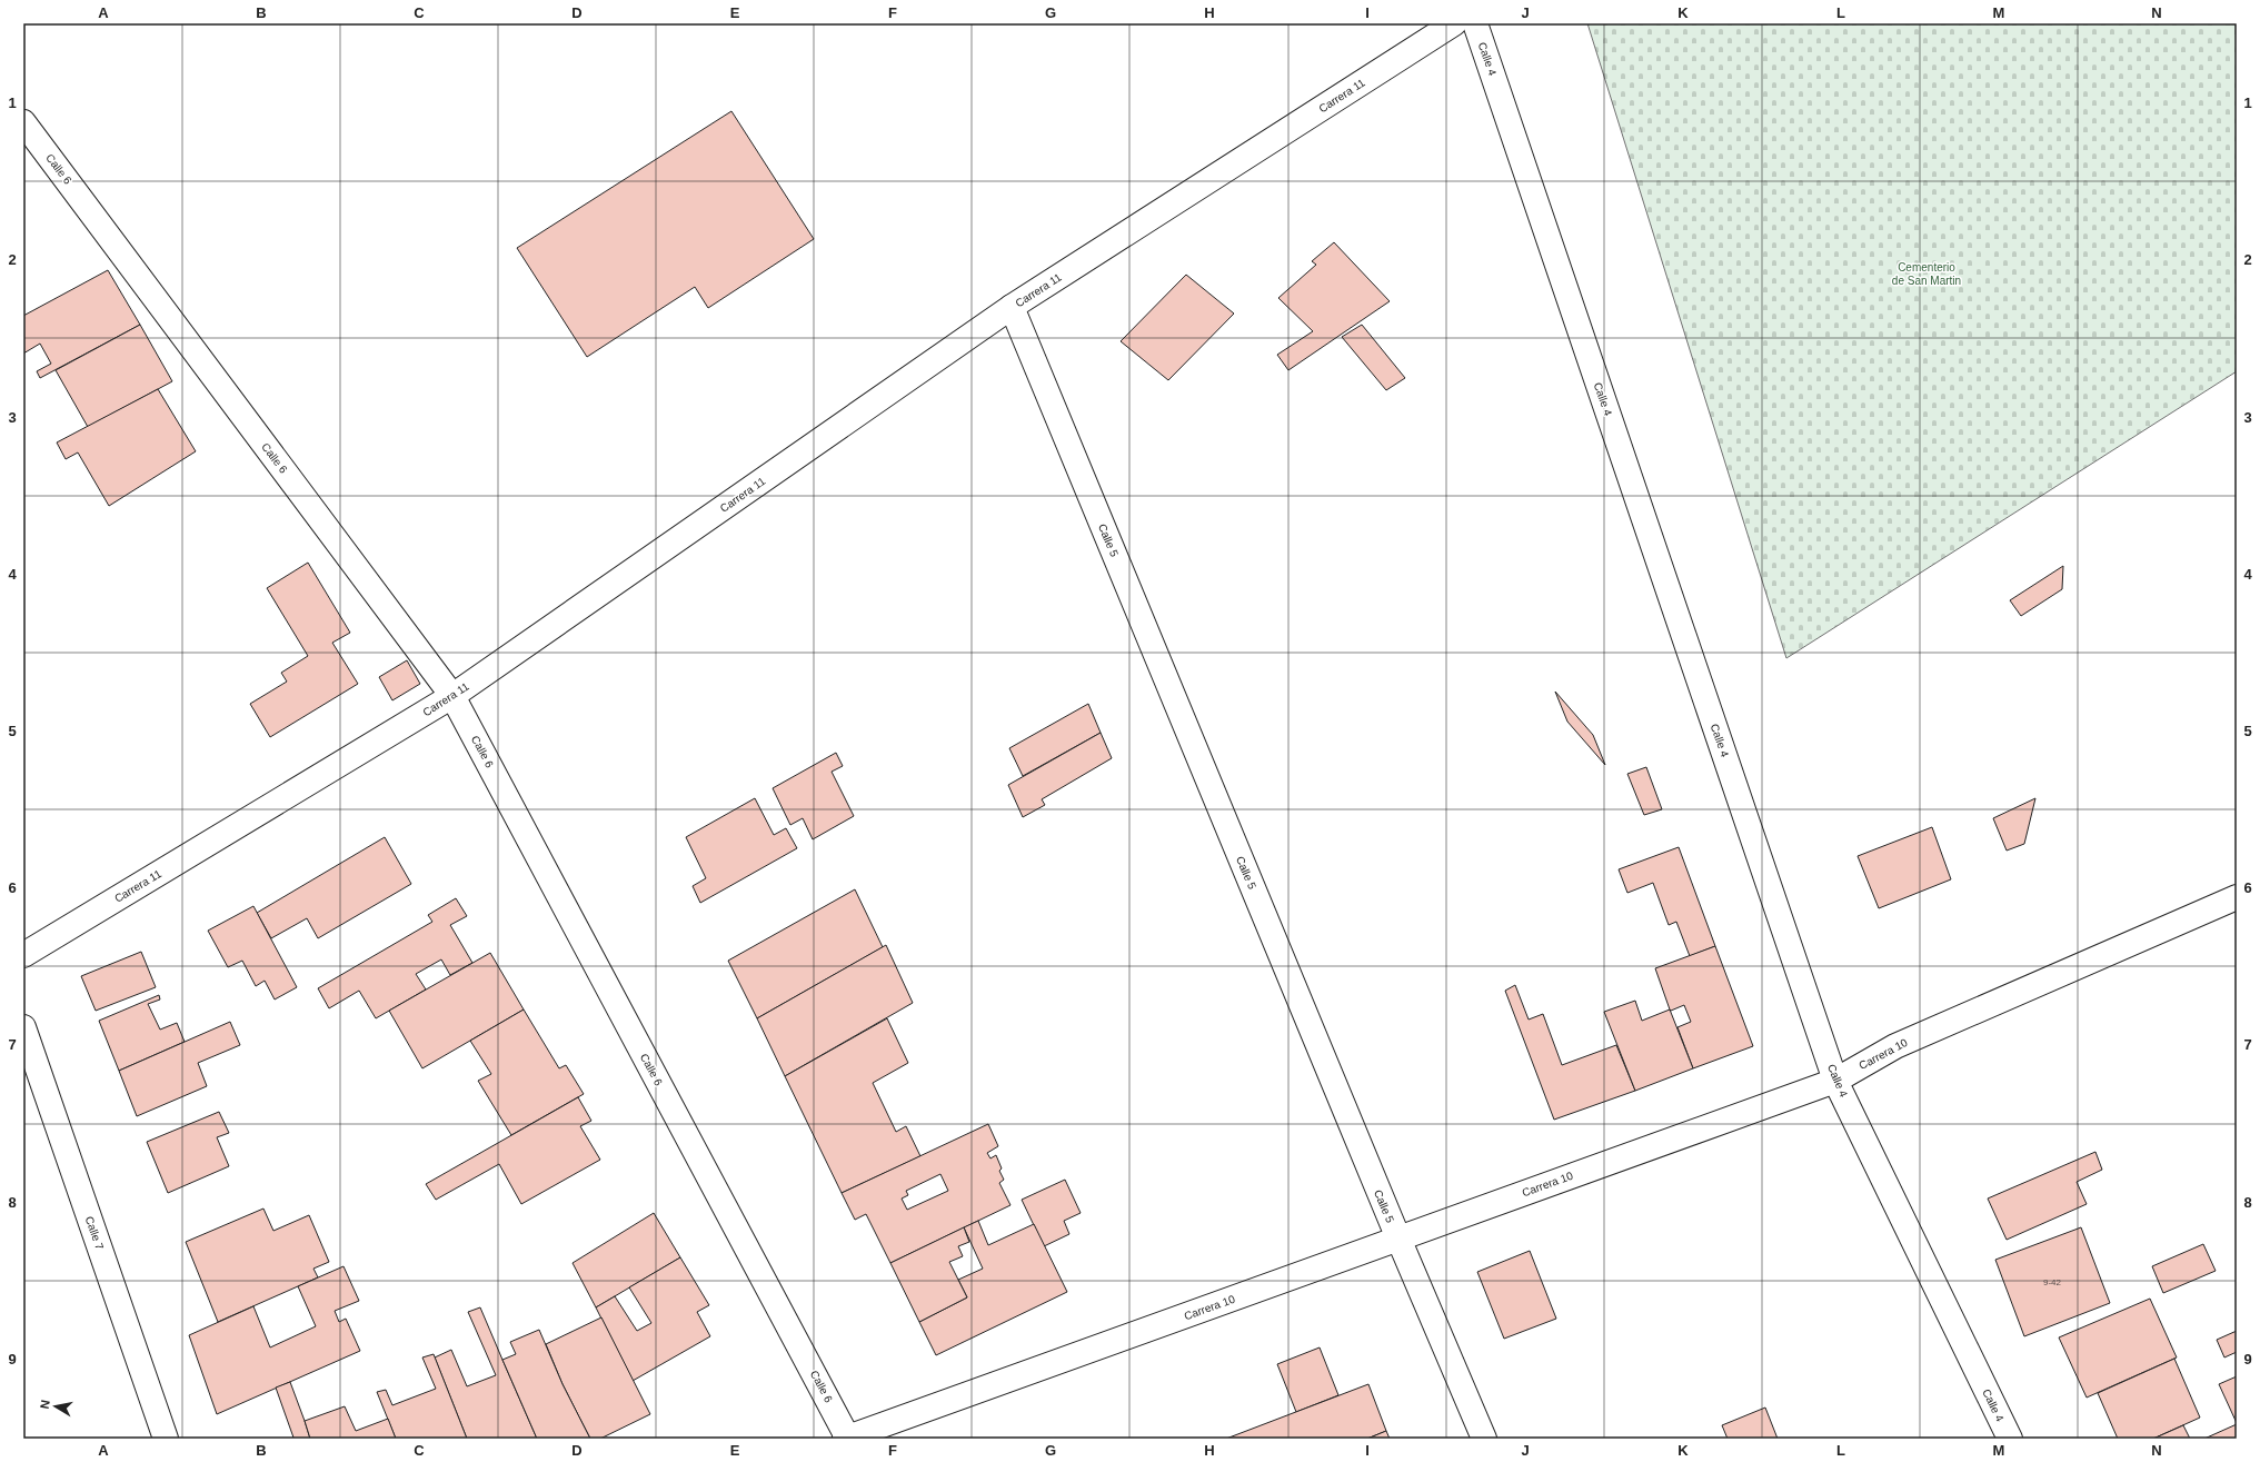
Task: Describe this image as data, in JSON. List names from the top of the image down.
{
  "streets": {
    "street": [
      "Calle 4",
      "Carrera 11",
      "Calle 6",
      "Calle 5",
      "Carrera 10",
      "Calle 7"
    ]
  },
  "crossings": [
    ["Calle 4", "Carrera 10"],
    ["Carrera 11", "Calle 6"],
    ["Carrera 11", "Calle 5"],
    ["Calle 6", "Carrera 10"],
    ["Calle 5", "Carrera 10"]
  ],
  "parks": ["Cementerio de San Martin"],
  "house_numbers": ["9-42"],
  "north": "left",
  "grid": {
    "columns": [
      "A",
      "B",
      "C",
      "D",
      "E",
      "F",
      "G",
      "H",
      "I",
      "J",
      "K",
      "L",
      "M",
      "N"
    ],
    "rows": [
      "1",
      "2",
      "3",
      "4",
      "5",
      "6",
      "7",
      "8",
      "9"
    ]
  }
}
